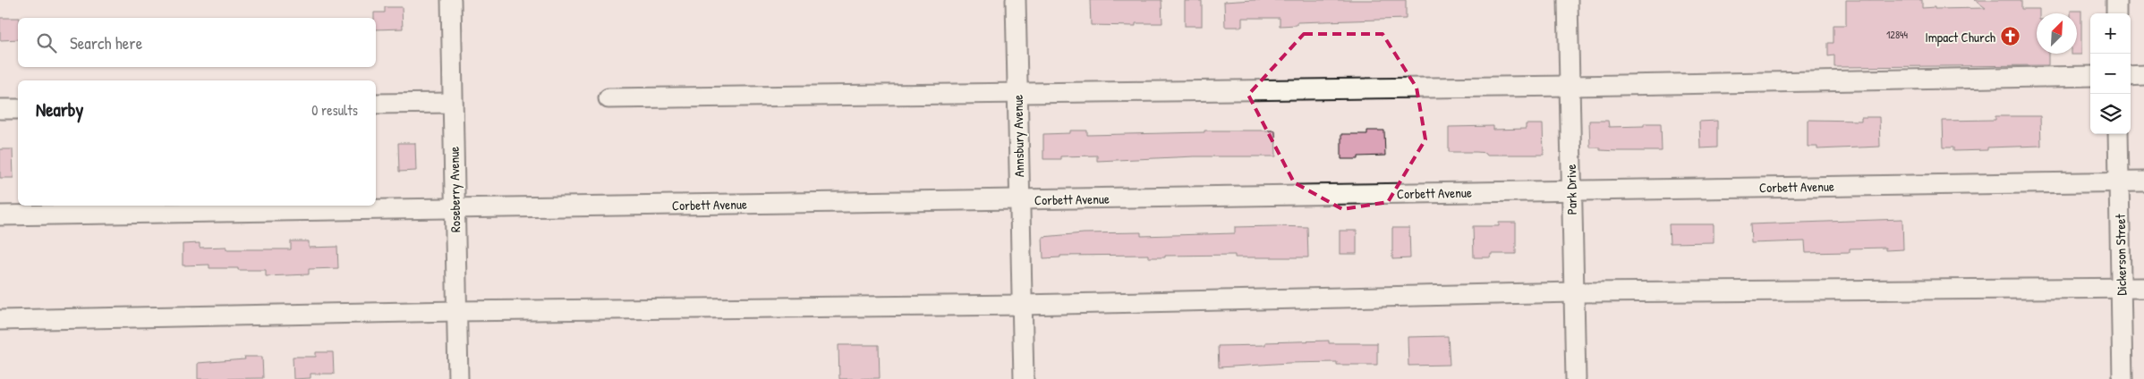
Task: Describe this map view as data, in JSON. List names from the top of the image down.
{
  "streets": {
    "street": [
      "Annsbury Avenue",
      "Corbett Avenue",
      "Roseberry Avenue",
      "Park Drive",
      "Dickerson Street"
    ]
  },
  "crossings": [
    ["Annsbury Avenue", "Corbett Avenue"],
    ["Corbett Avenue", "Roseberry Avenue"],
    ["Corbett Avenue", "Park Drive"],
    ["Corbett Avenue", "Dickerson Street"]
  ],
  "places": {
    "church": ["Impact Church"]
  },
  "house_numbers": ["12844"],
  "north": "top right",
  "page": {
    "map_buttons": ["+", "−"],
    "search": "Search here",
    "heading": ["Nearby", "0 results"]
  }
}
